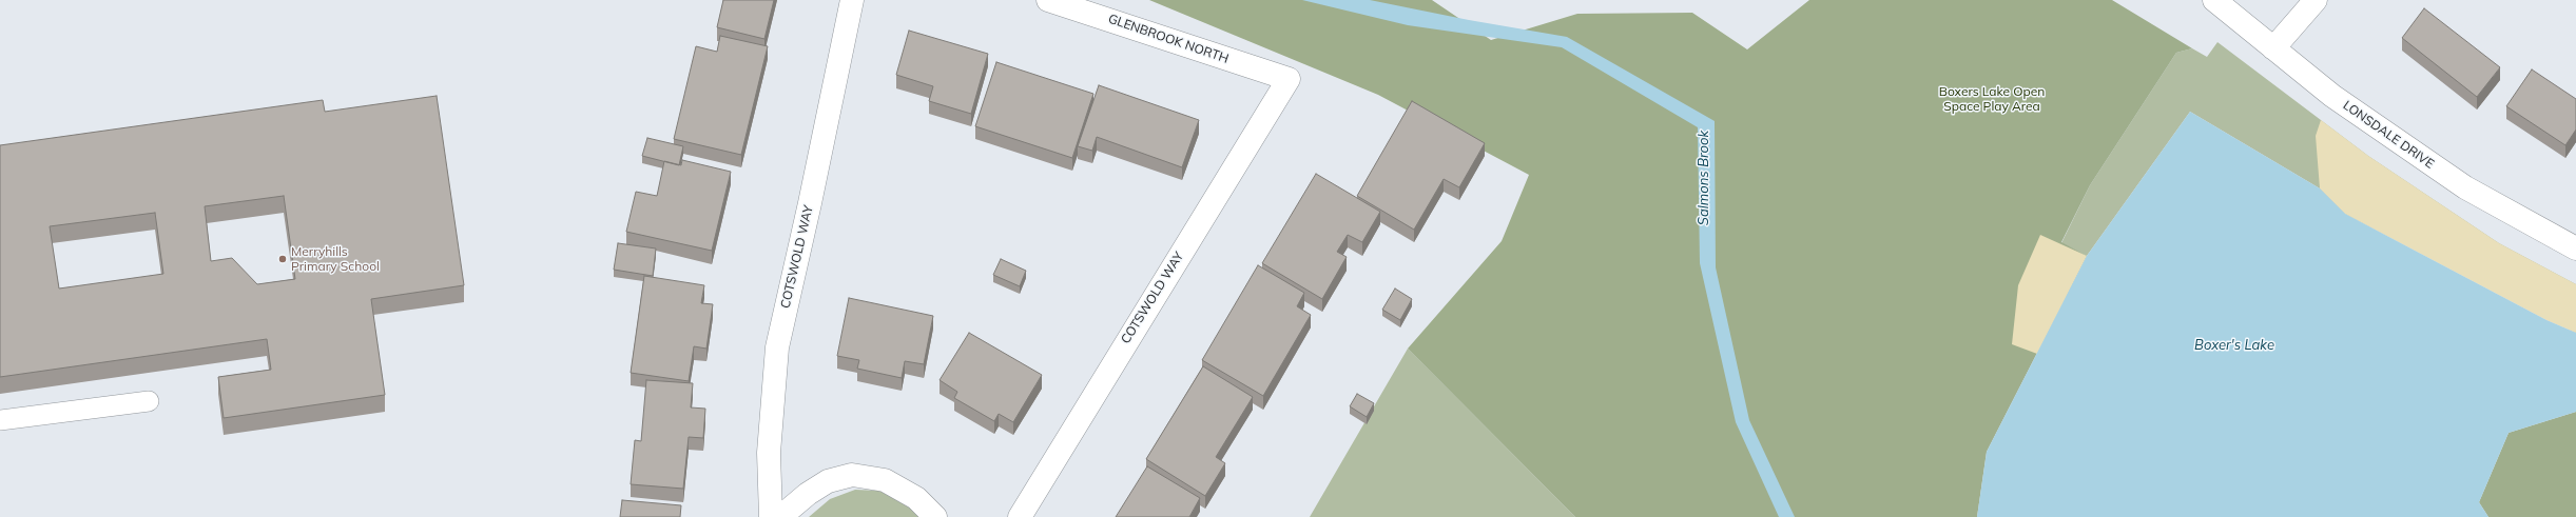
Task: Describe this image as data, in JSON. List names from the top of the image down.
{
  "streets": {
    "street": ["GLENBROOK NORTH", "LONSDALE DRIVE", "COTSWOLD WAY"]
  },
  "crossings": [
    ["GLENBROOK NORTH", "COTSWOLD WAY"]
  ],
  "water": ["Salmons Brook", "Boxer's Lake"],
  "parks": ["Boxers Lake Open Space Play Area"],
  "places": ["Merryhills Primary School"]
}
